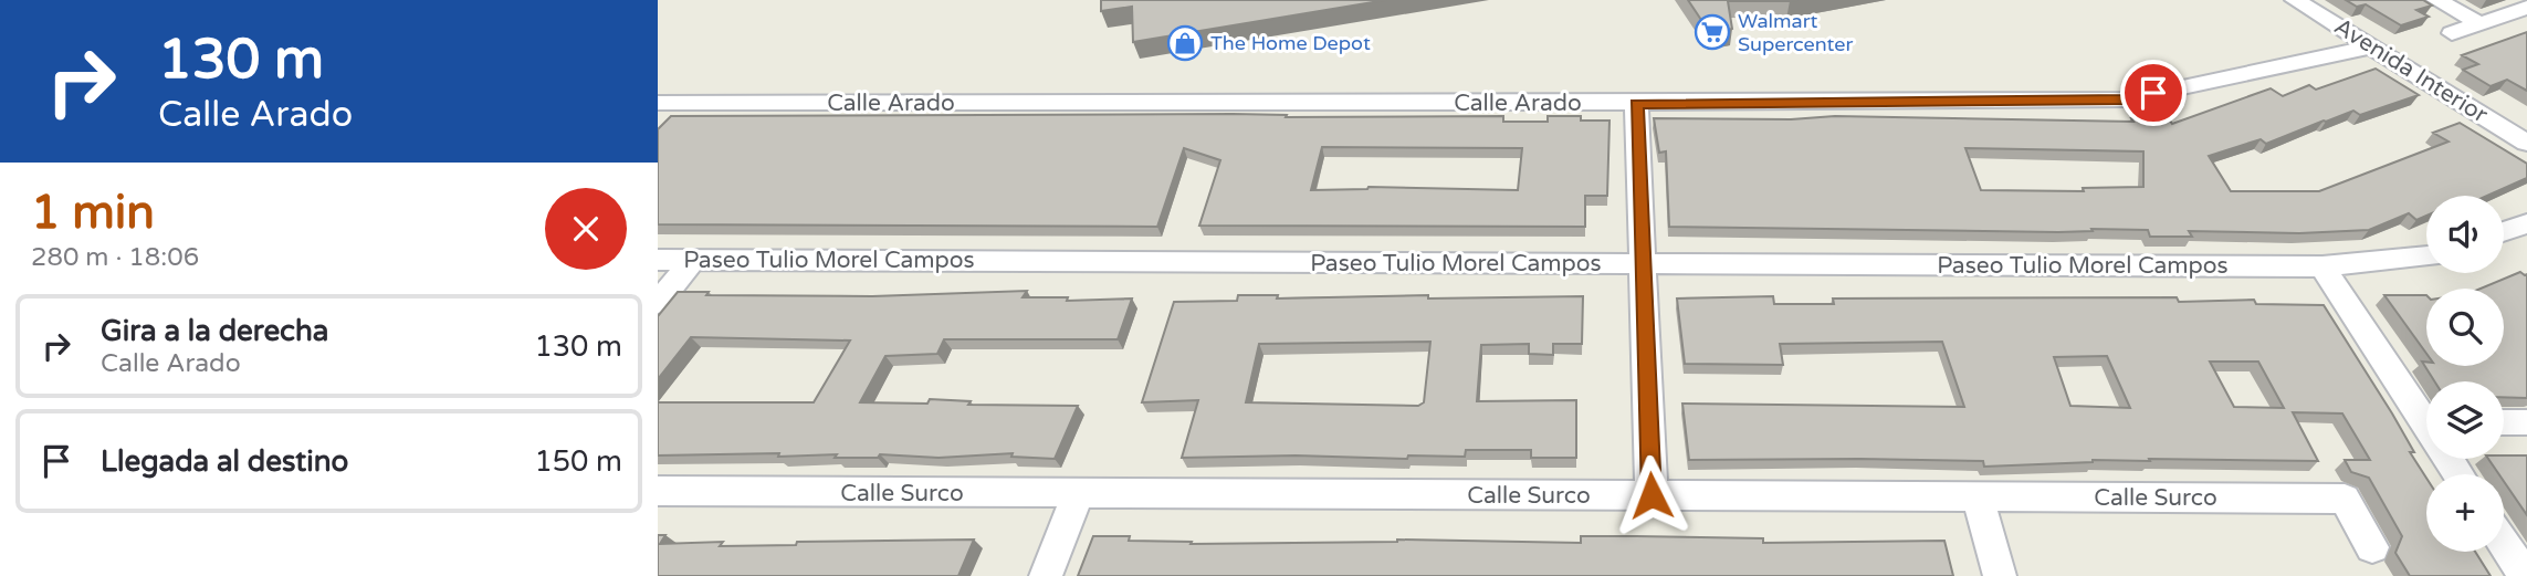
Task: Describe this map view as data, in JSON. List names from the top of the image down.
{
  "streets": {
    "street": [
      "Avenida Interior",
      "Calle Arado",
      "Paseo Tulio Morel Campos",
      "Calle Surco"
    ]
  },
  "crossings": [
    ["Avenida Interior", "Calle Arado"]
  ],
  "places": {
    "supermarket": ["Walmart Supercenter"],
    "shop": ["The Home Depot"]
  },
  "page": {
    "turn": ["130 m", "Calle Arado"],
    "heading": ["1 min", "280 m · 18:06"],
    "map_buttons": "+",
    "list": [
      {
        "name": "Gira a la derecha",
        "note": "Calle Arado",
        "value": "130 m"
      },
      {
        "name": "Llegada al destino",
        "value": "150 m"
      }
    ]
  }
}
